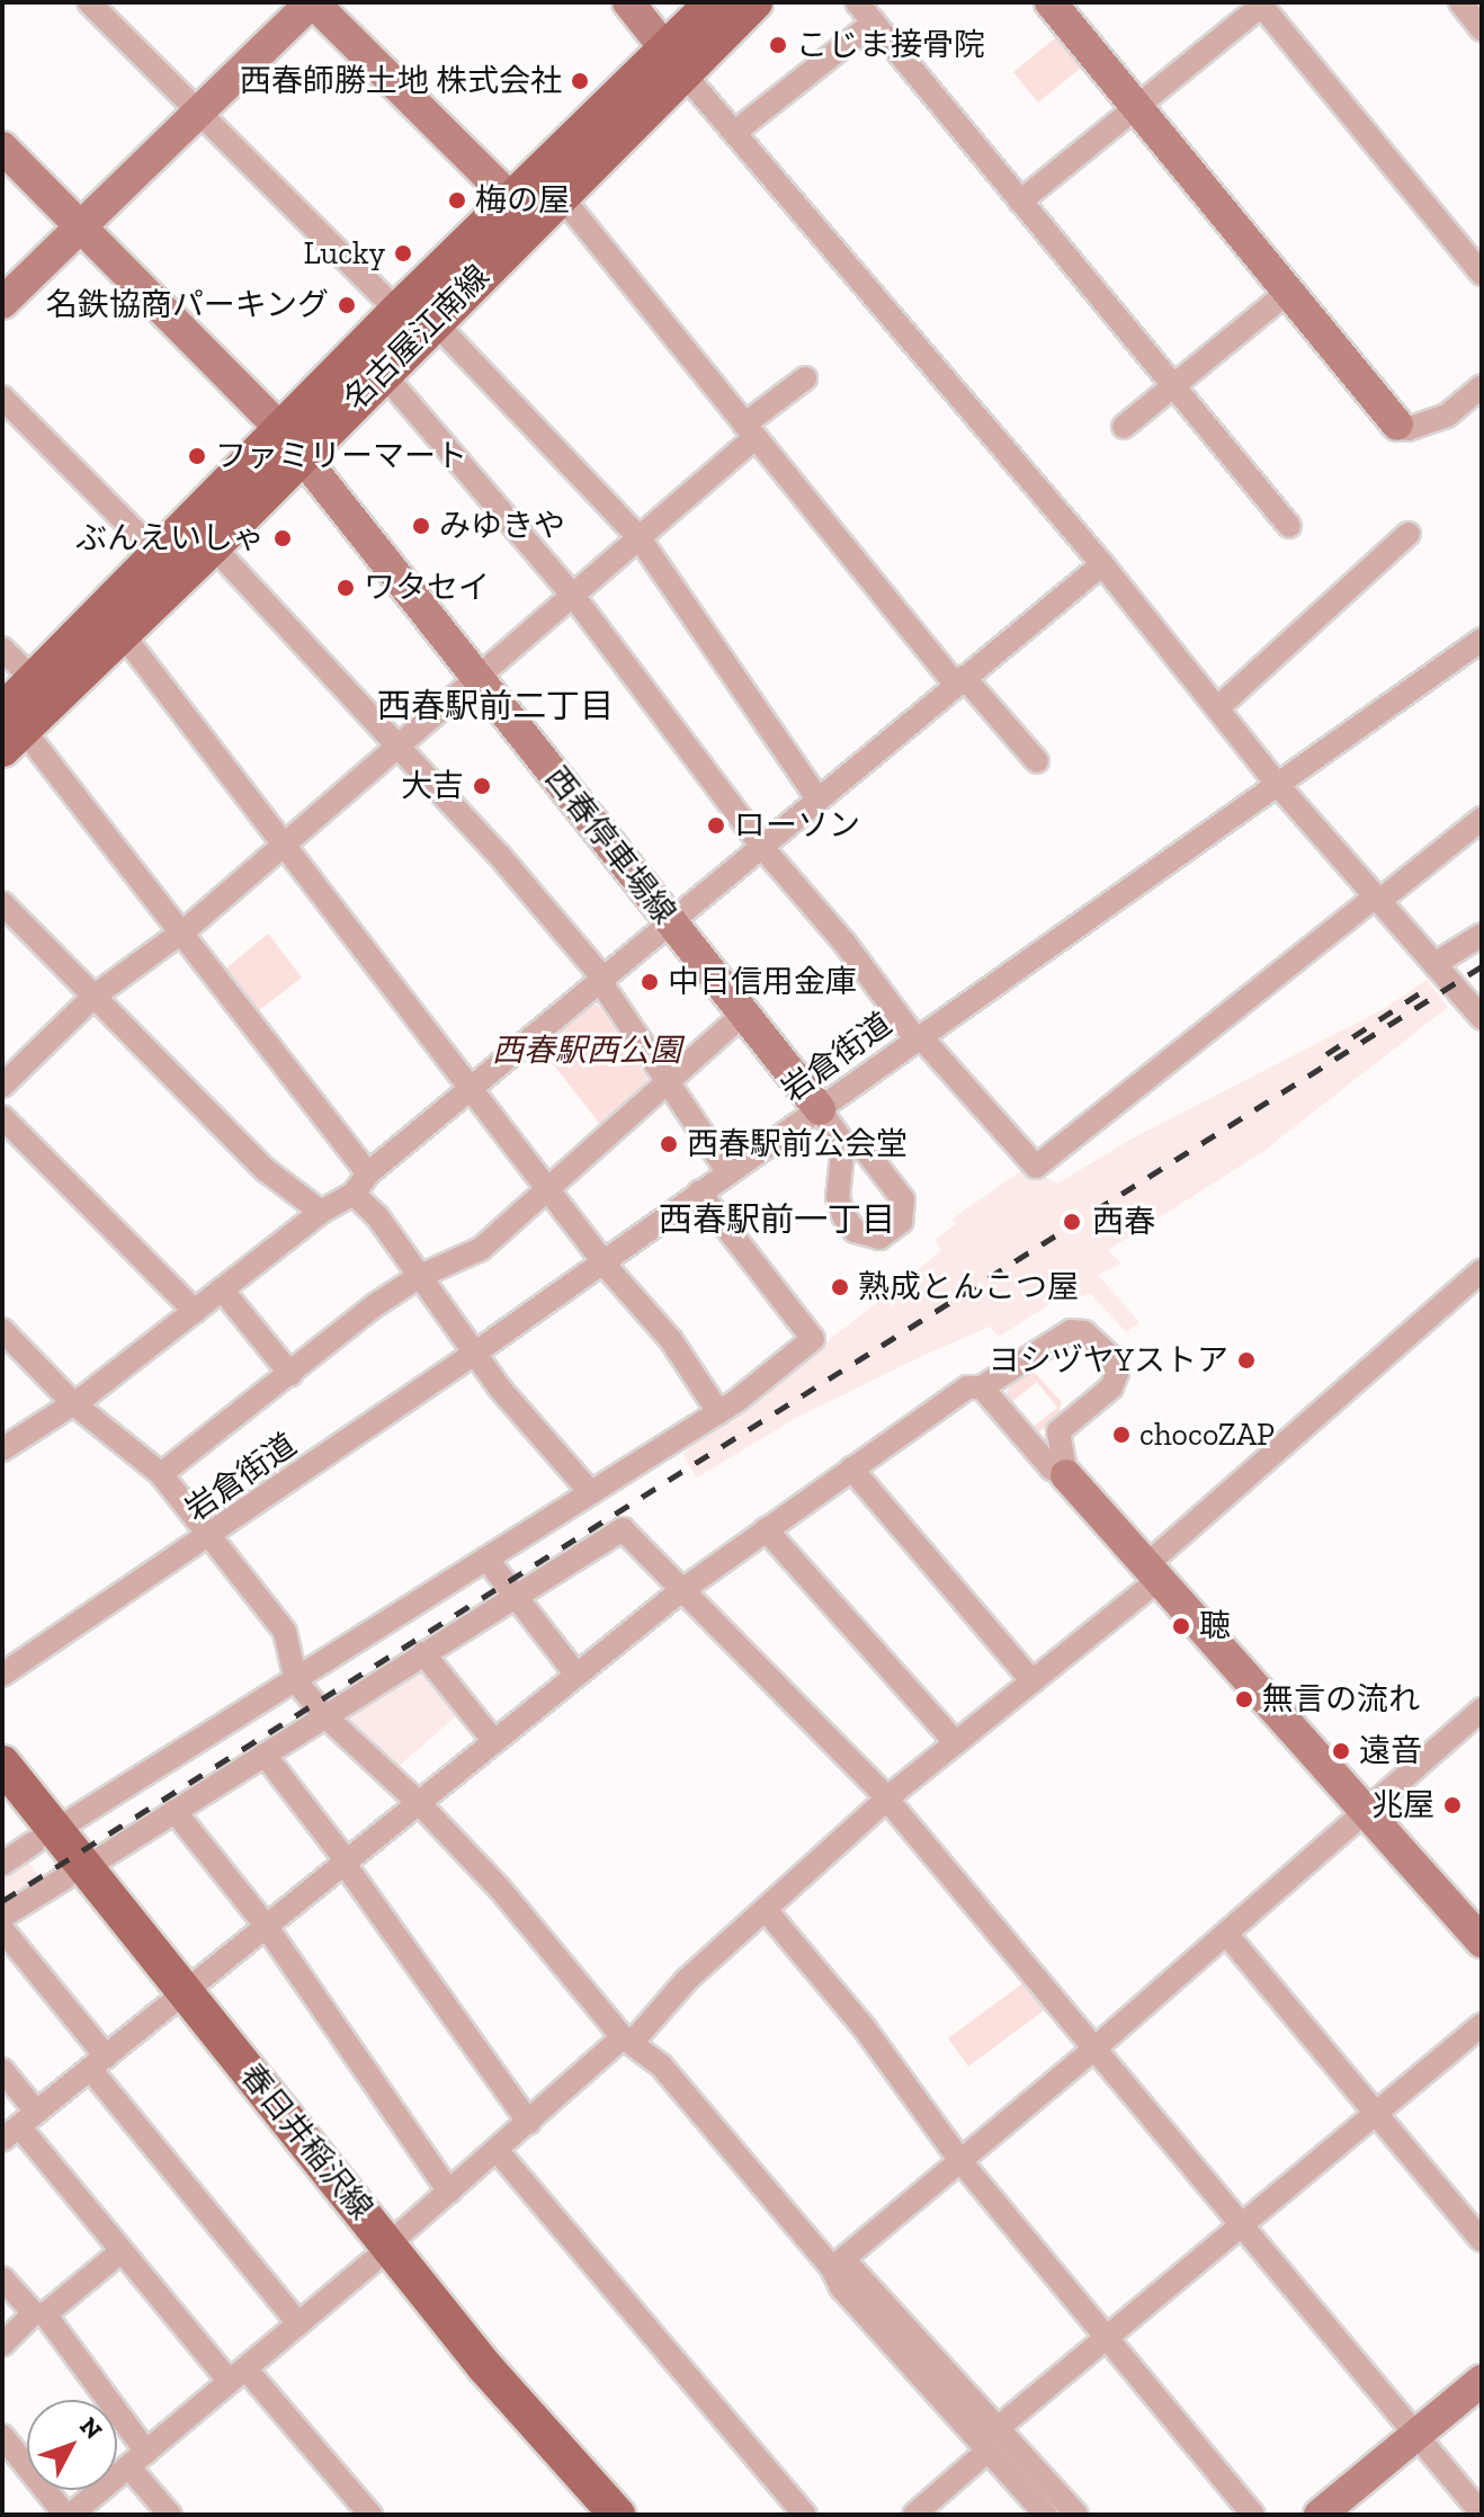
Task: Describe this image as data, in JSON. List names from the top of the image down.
{
  "streets": {
    "main road": ["名古屋江南線", "春日井稲沢線"],
    "street": ["西春停車場線", "岩倉街道"]
  },
  "crossings": [
    ["名古屋江南線", "西春停車場線"],
    ["西春停車場線", "岩倉街道"]
  ],
  "districts": ["西春駅前二丁目", "西春駅前一丁目"],
  "parks": ["西春駅西公園"],
  "places": [
    "こじま接骨院",
    "西春師勝土地 株式会社",
    "梅の屋",
    "Lucky",
    "名鉄協商パーキング",
    "ファミリーマート",
    "みゆきや",
    "ぶんえいしゃ",
    "ワタセイ",
    "大吉",
    "ローソン",
    "中日信用金庫",
    "西春駅前公会堂",
    "西春",
    "熟成とんこつ屋",
    "ヨシヅヤYストア",
    "chocoZAP",
    "聴",
    "無言の流れ",
    "遠音",
    "兆屋"
  ],
  "north": "top right"
}
